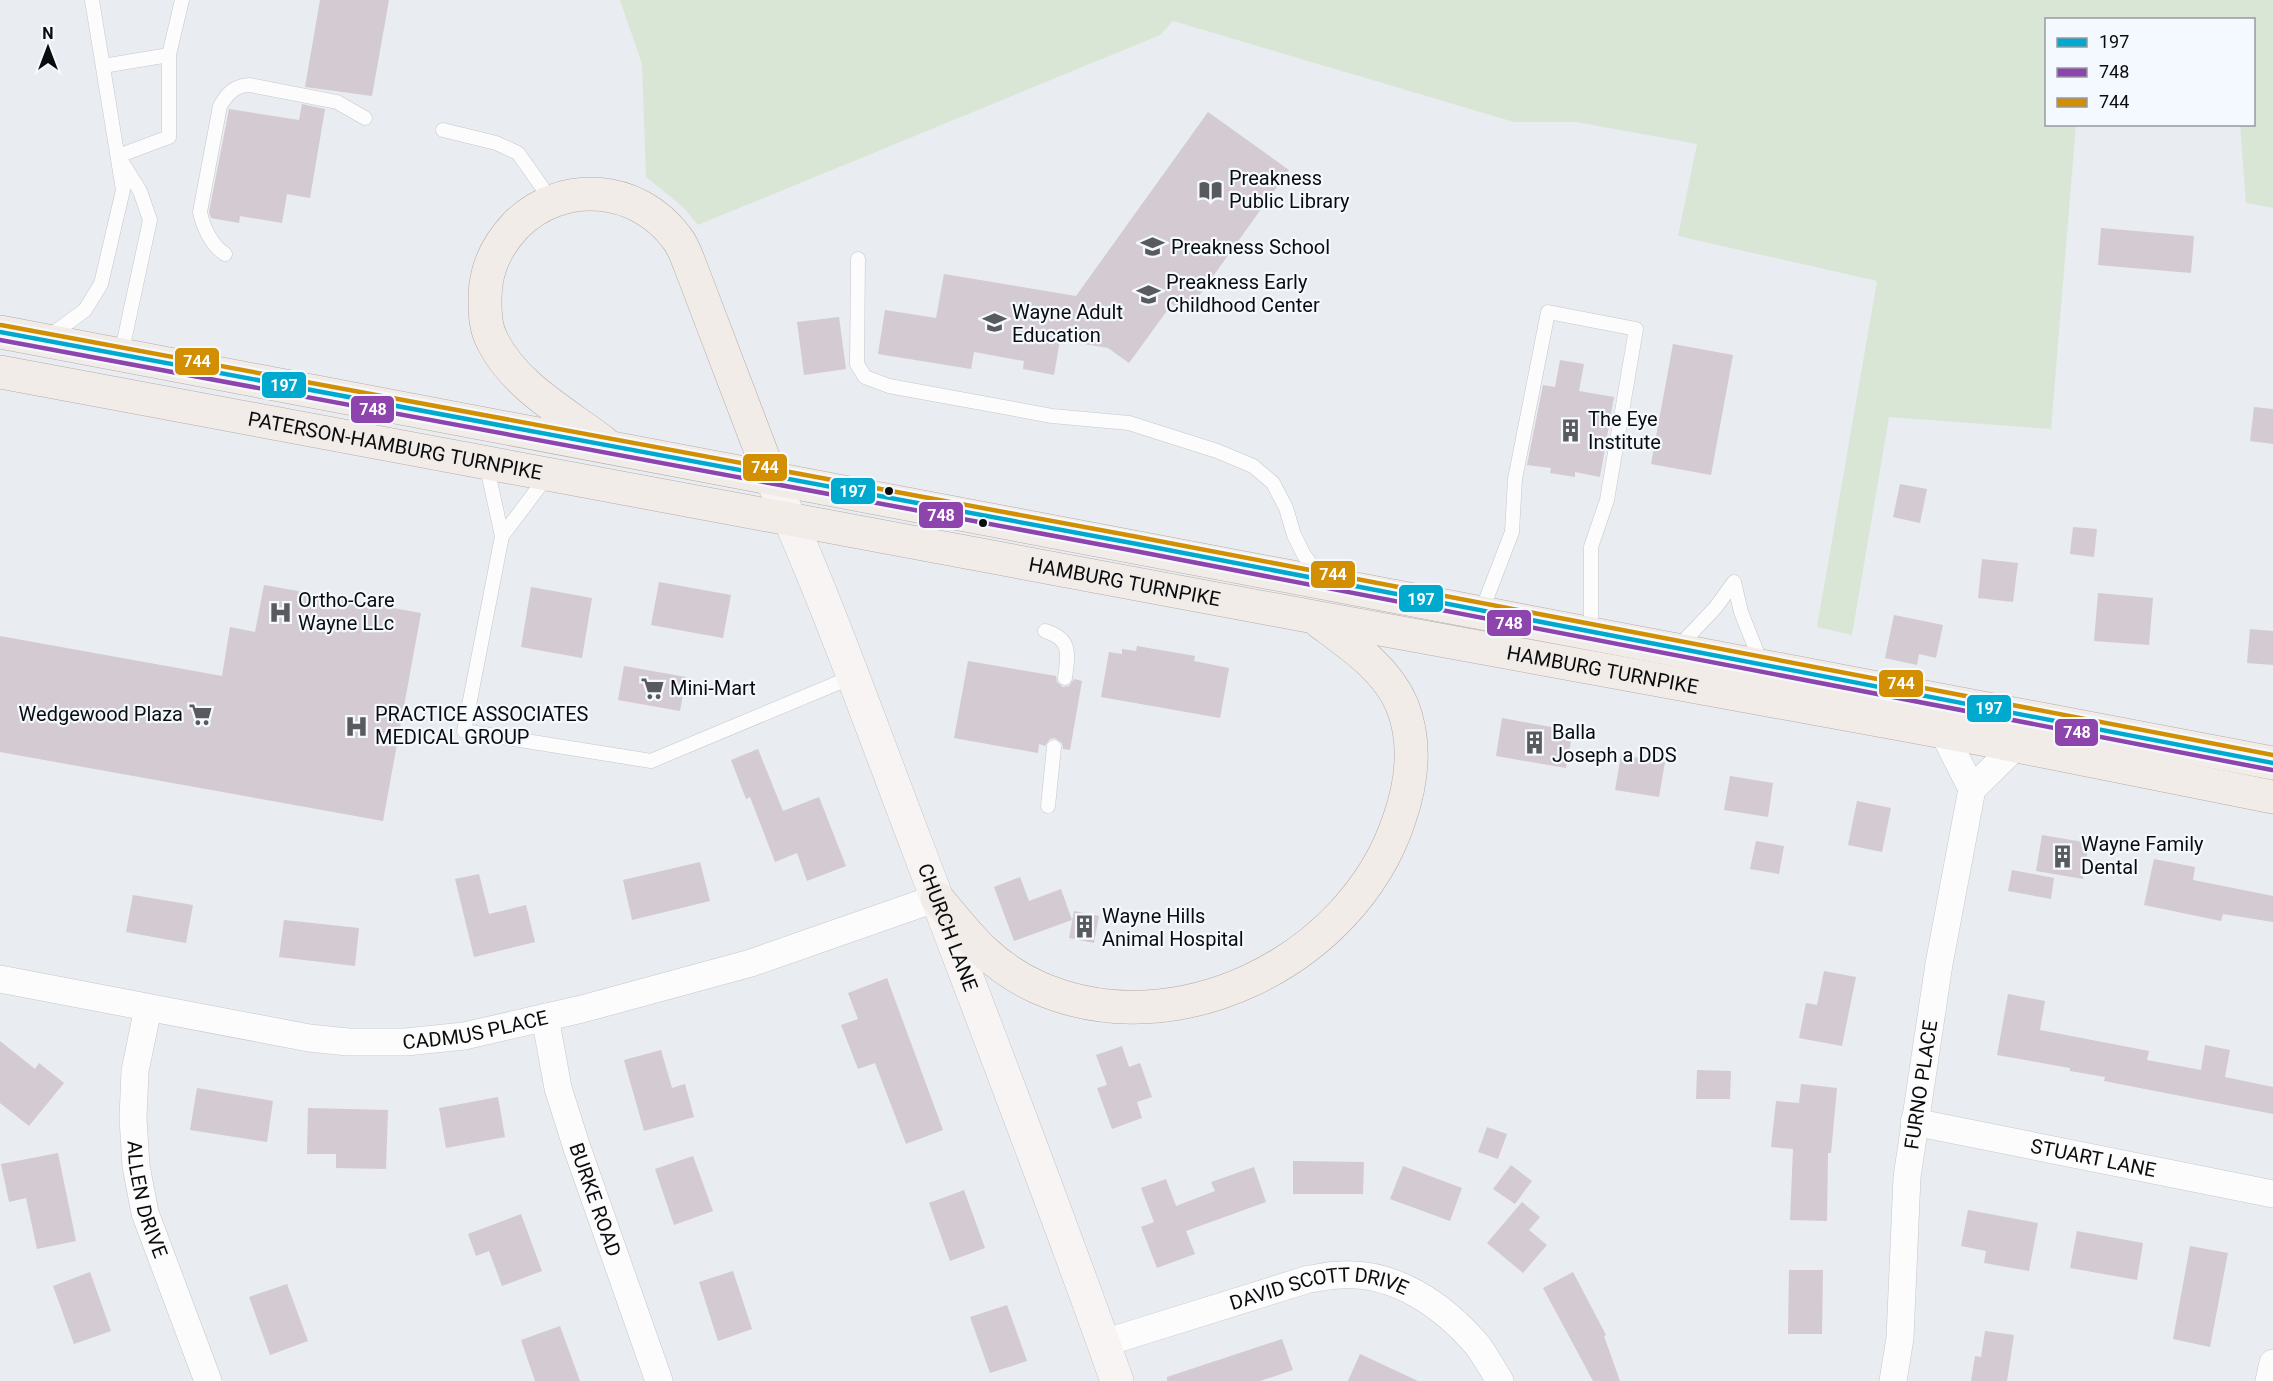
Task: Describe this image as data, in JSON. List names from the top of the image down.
{
  "streets": {
    "main road": ["PATERSON-HAMBURG TURNPIKE", "HAMBURG TURNPIKE"],
    "street": [
      "CHURCH LANE",
      "CADMUS PLACE",
      "FURNO PLACE",
      "STUART LANE",
      "ALLEN DRIVE",
      "BURKE ROAD",
      "DAVID SCOTT DRIVE"
    ]
  },
  "crossings": [
    ["PATERSON-HAMBURG TURNPIKE", "HAMBURG TURNPIKE"],
    ["PATERSON-HAMBURG TURNPIKE", "CHURCH LANE"],
    ["HAMBURG TURNPIKE", "CHURCH LANE"],
    ["CHURCH LANE", "CADMUS PLACE"],
    ["CHURCH LANE", "DAVID SCOTT DRIVE"],
    ["CADMUS PLACE", "ALLEN DRIVE"],
    ["CADMUS PLACE", "BURKE ROAD"],
    ["FURNO PLACE", "STUART LANE"]
  ],
  "places": {
    "library": ["Preakness Public Library"],
    "school or university": ["Preakness School", "Preakness Early Childhood Center", "Wayne Adult Education"],
    "building": [
      "The Eye Institute",
      "Balla Joseph a DDS",
      "Wayne Family Dental",
      "Wayne Hills Animal Hospital"
    ],
    "hospital": ["Ortho-Care Wayne LLc", "PRACTICE ASSOCIATES MEDICAL GROUP"],
    "supermarket": ["Mini-Mart", "Wedgewood Plaza"]
  },
  "lines": ["transit line 744", "transit line 197", "transit line 748"],
  "legend": ["197", "748", "744"],
  "north": "top"
}
